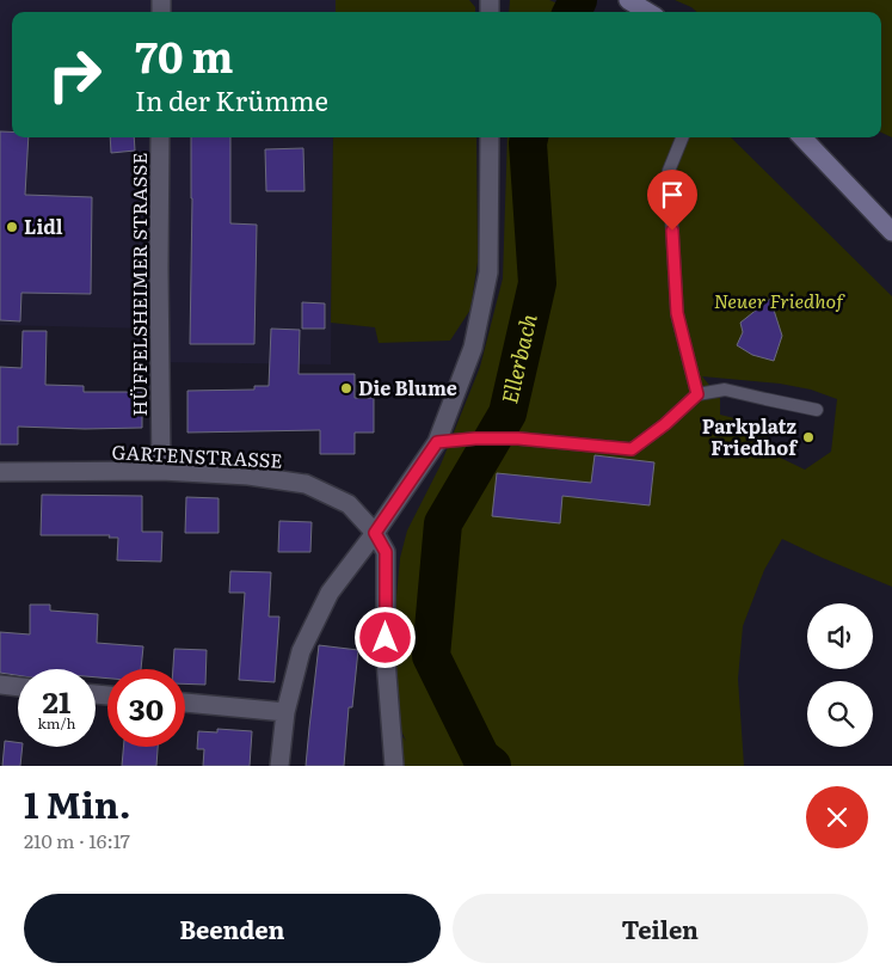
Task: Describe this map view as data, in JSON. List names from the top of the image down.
{
  "streets": {
    "street": ["HÜFFELSHEIMER STRASSE", "GARTENSTRASSE"]
  },
  "crossings": [
    ["HÜFFELSHEIMER STRASSE", "GARTENSTRASSE"]
  ],
  "water": ["Ellerbach"],
  "parks": ["Neuer Friedhof"],
  "places": ["Lidl", "Die Blume", "Parkplatz Friedhof"],
  "page": {
    "turn": ["70 m", "In der Krümme"],
    "speed": "21 km/h",
    "limit": "30",
    "heading": ["1 Min.", "210 m · 16:17"],
    "buttons": ["Beenden", "Teilen"]
  }
}
